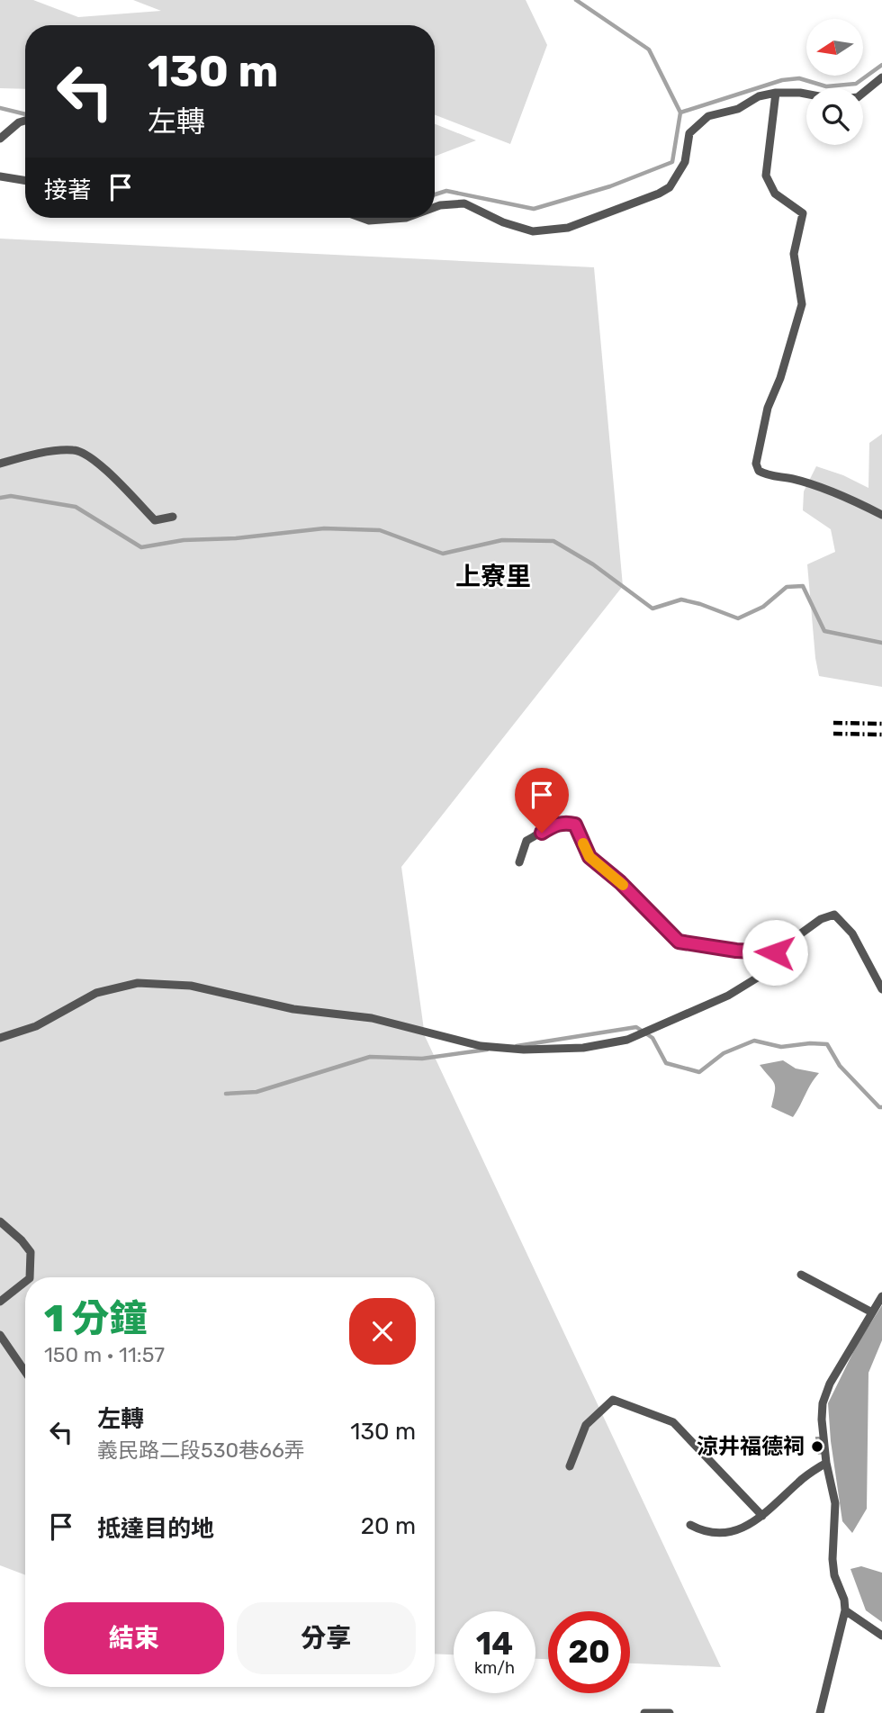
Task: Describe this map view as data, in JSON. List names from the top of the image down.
{
  "districts": ["上寮里"],
  "places": ["涼井福德祠"],
  "north": "left",
  "page": {
    "turn": ["130 m", "左轉"],
    "then": "接著",
    "heading": ["1 分鐘", "150 m · 11:57"],
    "list": [
      {
        "name": "左轉",
        "note": "義民路二段530巷66弄",
        "value": "130 m"
      },
      {
        "name": "抵達目的地",
        "value": "20 m"
      }
    ],
    "buttons": ["結束", "分享"],
    "speed": "14 km/h",
    "limit": "20"
  }
}
